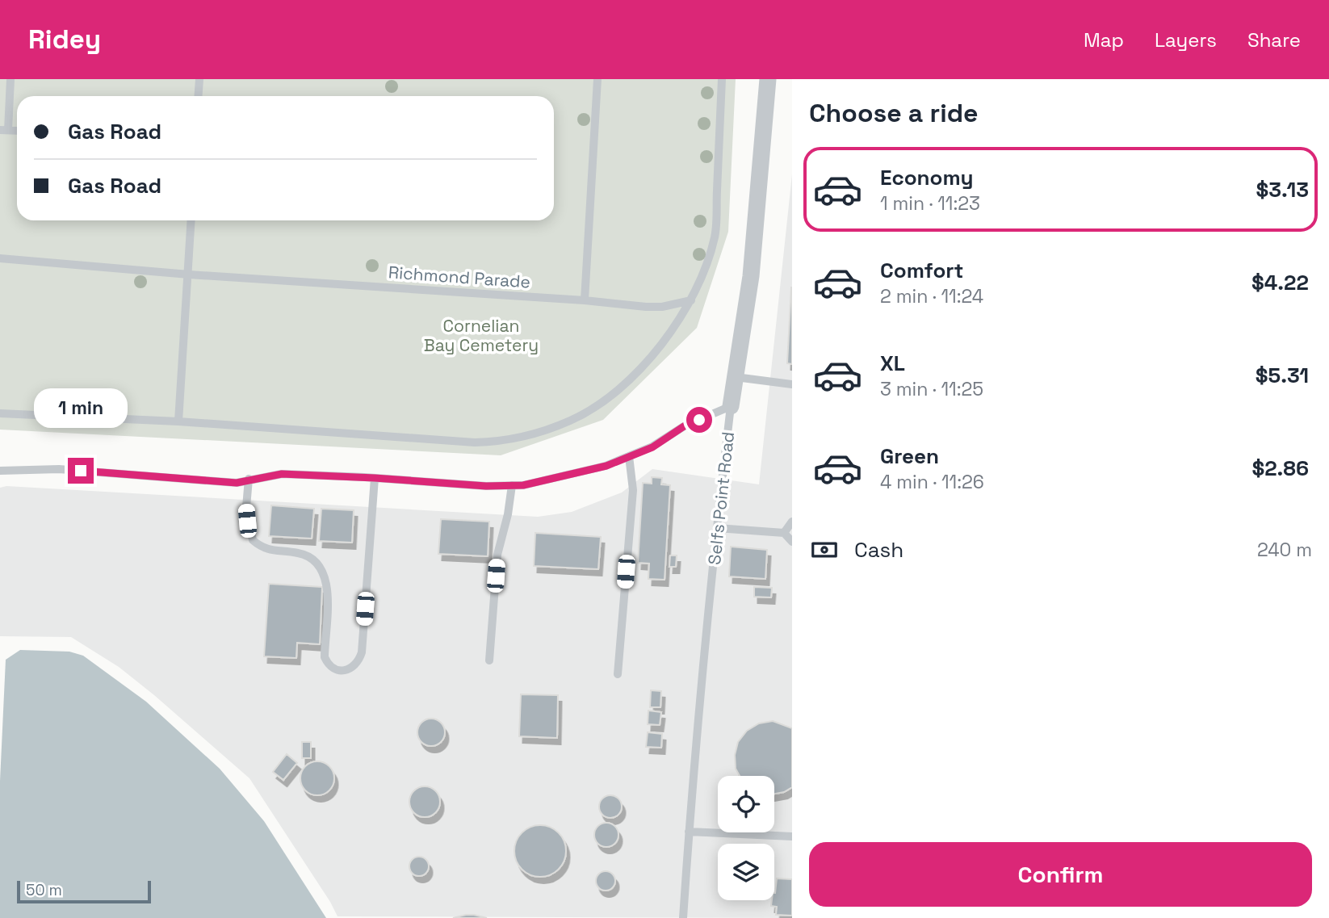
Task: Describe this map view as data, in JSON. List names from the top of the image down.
{
  "streets": {
    "street": ["Selfs Point Road"],
    "lane": ["Richmond Parade"]
  },
  "parks": ["Cornelian Bay Cemetery"],
  "scale_bar": "50 m",
  "page": {
    "header": "Ridey",
    "nav": ["Map", "Layers", "Share"],
    "heading": "Choose a ride",
    "banner": ["Gas Road", "Gas Road"],
    "list": [
      {
        "name": "Economy",
        "note": "1 min · 11:23",
        "value": "$3.13"
      },
      {
        "name": "Comfort",
        "note": "2 min · 11:24",
        "value": "$4.22"
      },
      {
        "name": "XL",
        "note": "3 min · 11:25",
        "value": "$5.31"
      },
      {
        "name": "Green",
        "note": "4 min · 11:26",
        "value": "$2.86"
      }
    ],
    "bubble": "1 min",
    "pay": ["Cash", "240 m"],
    "buttons": "Confirm",
    "scale": "50 m"
  }
}
